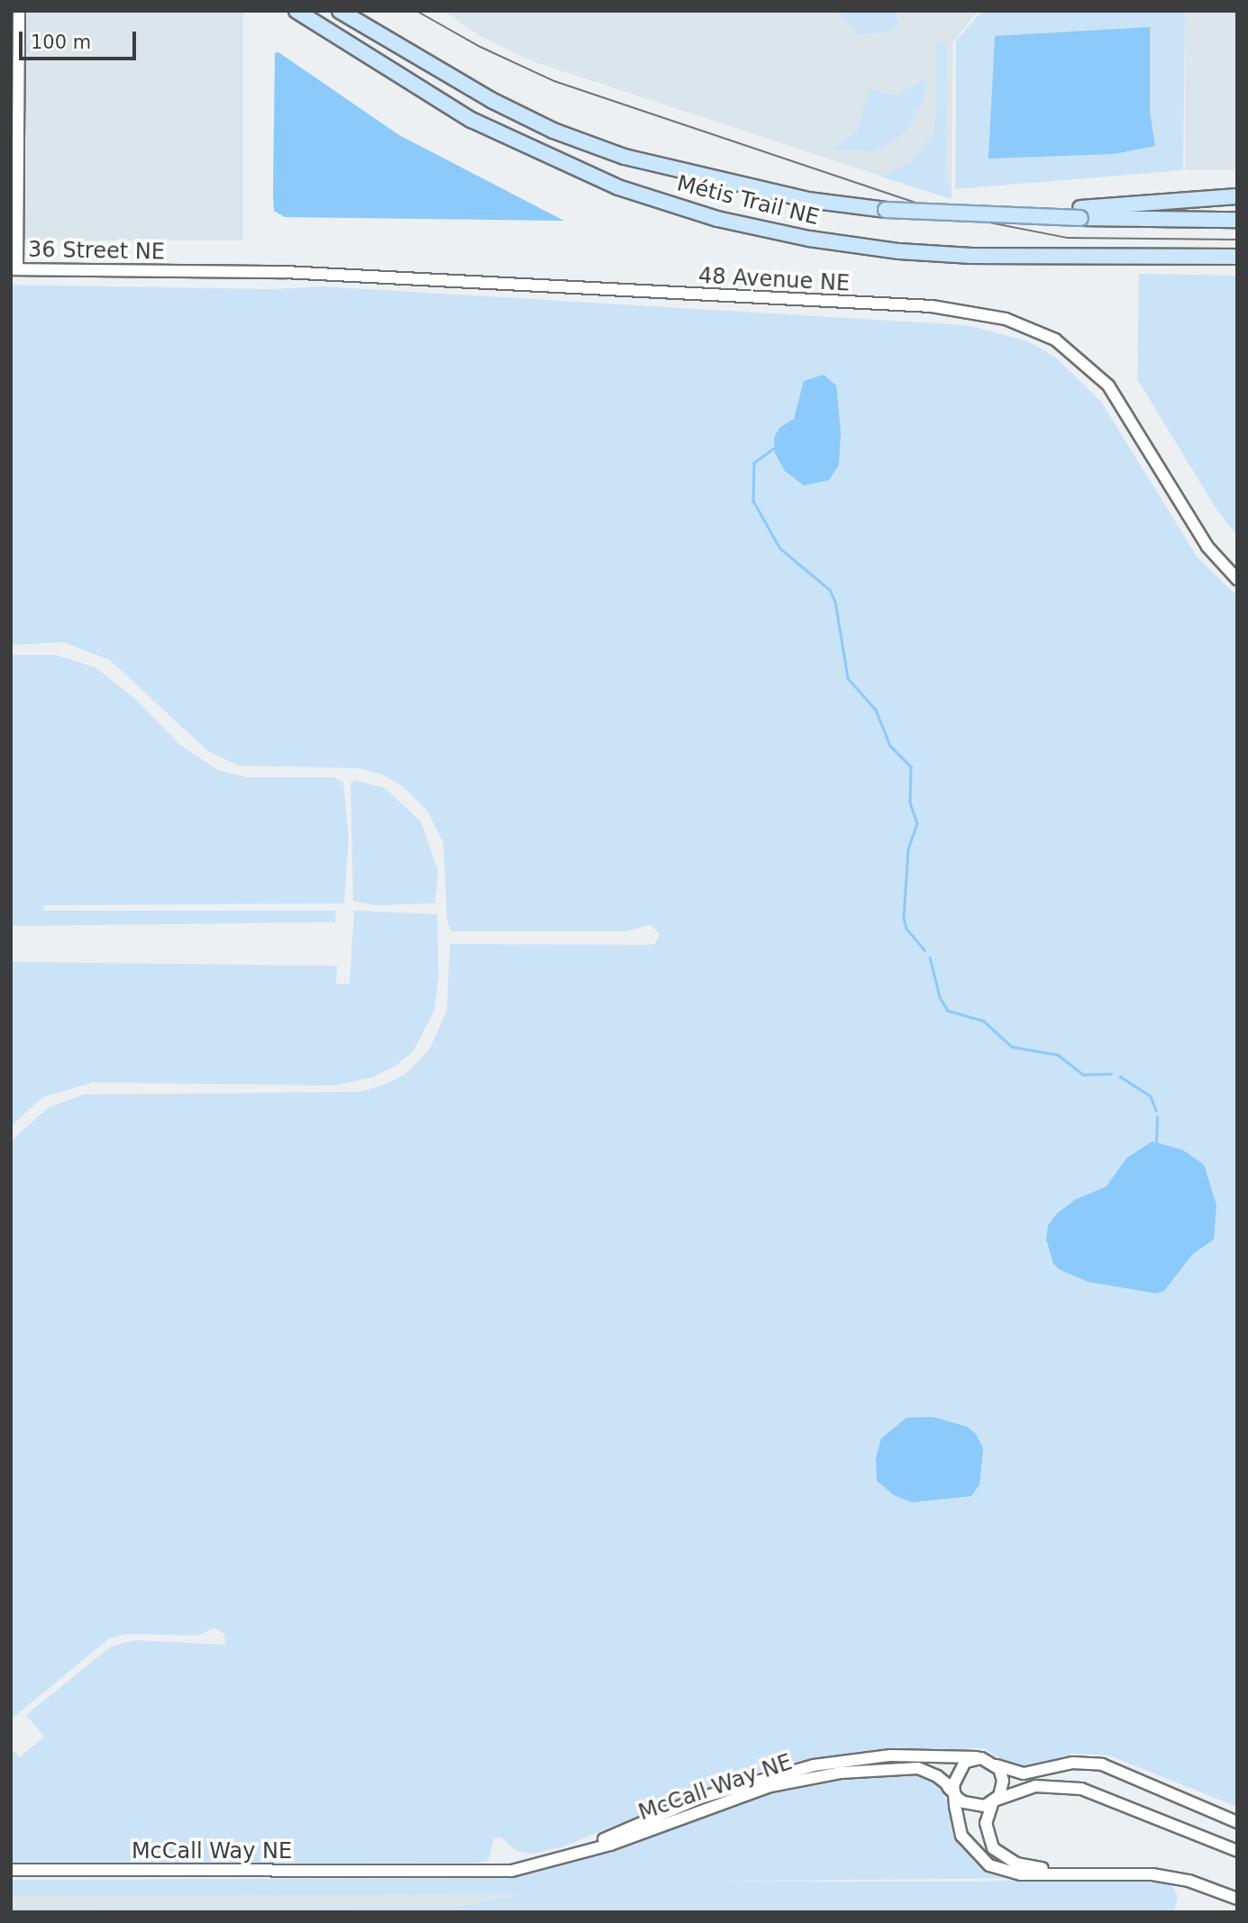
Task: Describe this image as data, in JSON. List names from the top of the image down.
{
  "streets": {
    "main road": ["Métis Trail NE"],
    "street": ["36 Street NE", "48 Avenue NE", "McCall Way NE"]
  },
  "crossings": [
    ["36 Street NE", "48 Avenue NE"]
  ],
  "scale_bar": "100 m"
}
